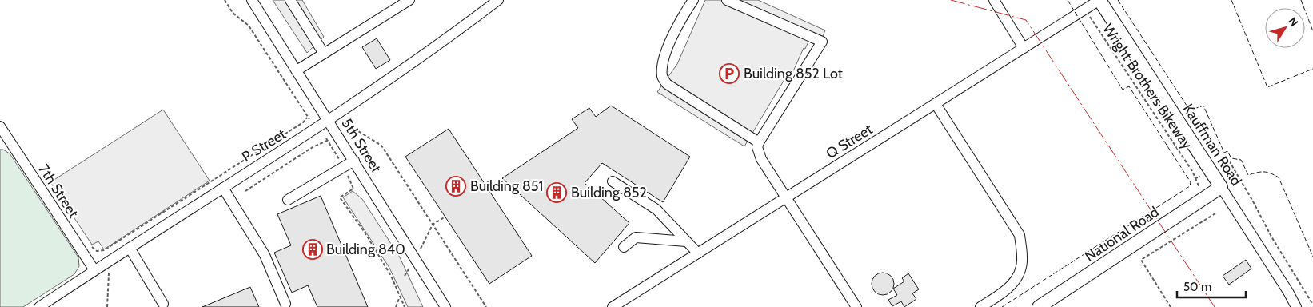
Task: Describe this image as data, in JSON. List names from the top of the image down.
{
  "streets": {
    "main road": ["Kauffman Road", "National Road"],
    "street": [
      "Q Street",
      "P Street",
      "5th Street",
      "7th Street"
    ],
    "path": ["Wright Brothers Bikeway"]
  },
  "crossings": [
    ["Wright Brothers Bikeway", "Q Street"],
    ["Q Street", "Kauffman Road"],
    ["Kauffman Road", "National Road"],
    ["P Street", "5th Street"],
    ["P Street", "7th Street"]
  ],
  "places": {
    "parking": ["Building 852 Lot"],
    "building": ["Building 851", "Building 852", "Building 840"]
  },
  "scale_bar": "50 m",
  "north": "top right"
}
